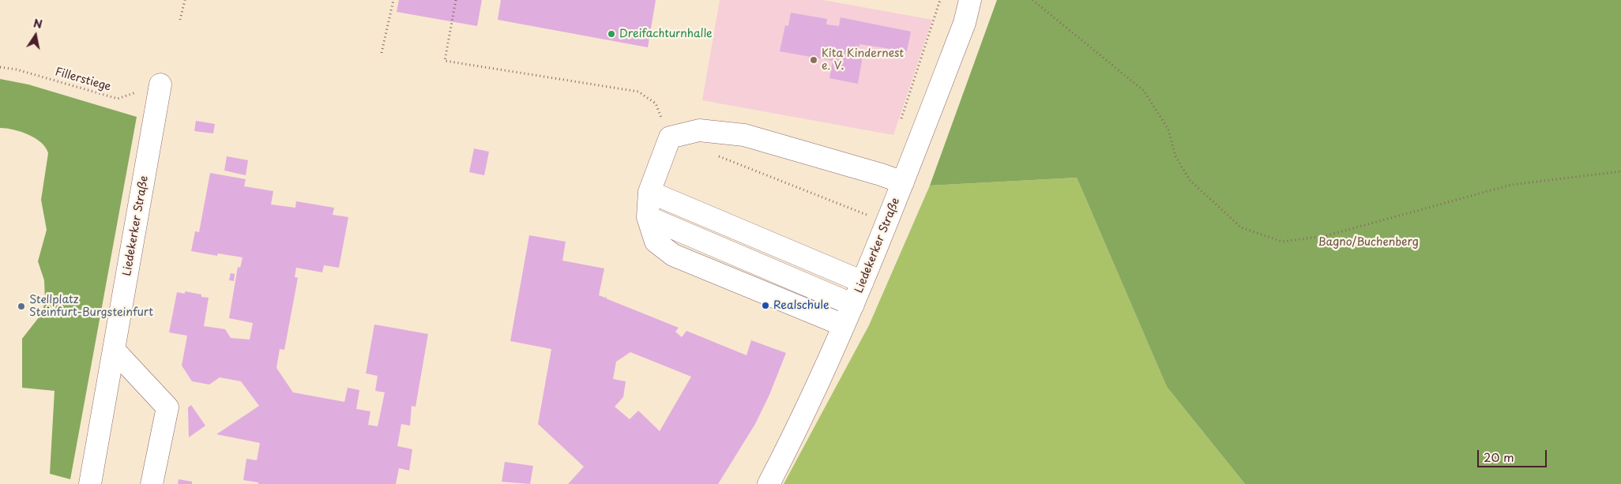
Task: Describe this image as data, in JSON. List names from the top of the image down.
{
  "streets": {
    "street": ["Liedekerker Straße"],
    "path": ["Fillerstiege"]
  },
  "crossings": [
    ["Fillerstiege", "Liedekerker Straße"]
  ],
  "parks": ["Bagno/Buchenberg"],
  "places": [
    "Dreifachturnhalle",
    "Kita Kindernest e. V.",
    "Realschule",
    "Stellplatz Steinfurt-Burgsteinfurt"
  ],
  "scale_bar": "20 m",
  "north": "top"
}
